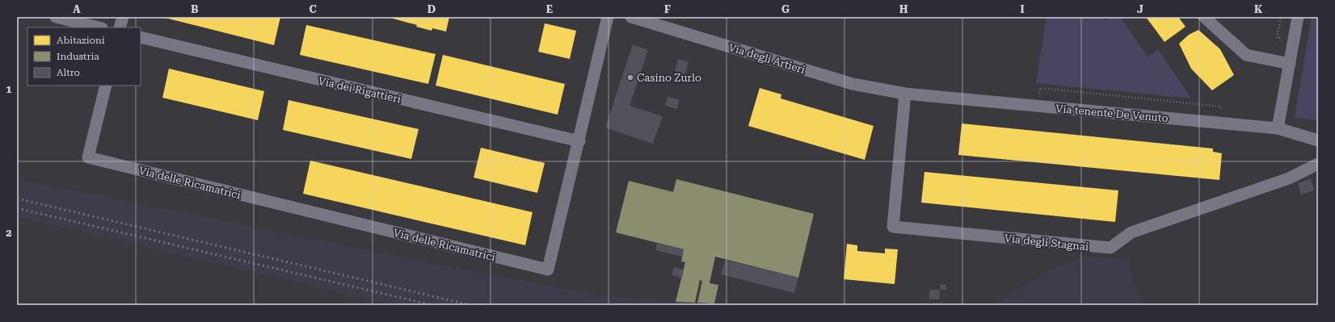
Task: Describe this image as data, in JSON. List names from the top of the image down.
{
  "streets": {
    "street": [
      "Via degli Artieri",
      "Via dei Rigattieri",
      "Via tenente De Venuto",
      "Via delle Ricamatrici",
      "Via degli Stagnai"
    ]
  },
  "crossings": [
    ["Via degli Artieri", "Via tenente De Venuto"],
    ["Via degli Artieri", "Via degli Stagnai"],
    ["Via dei Rigattieri", "Via delle Ricamatrici"],
    ["Via tenente De Venuto", "Via degli Stagnai"]
  ],
  "places": ["Casino Zurlo"],
  "legend": ["Abitazioni", "Industria", "Altro"],
  "grid": {
    "columns": [
      "A",
      "B",
      "C",
      "D",
      "E",
      "F",
      "G",
      "H",
      "I",
      "J",
      "K"
    ],
    "rows": ["1", "2"]
  }
}
